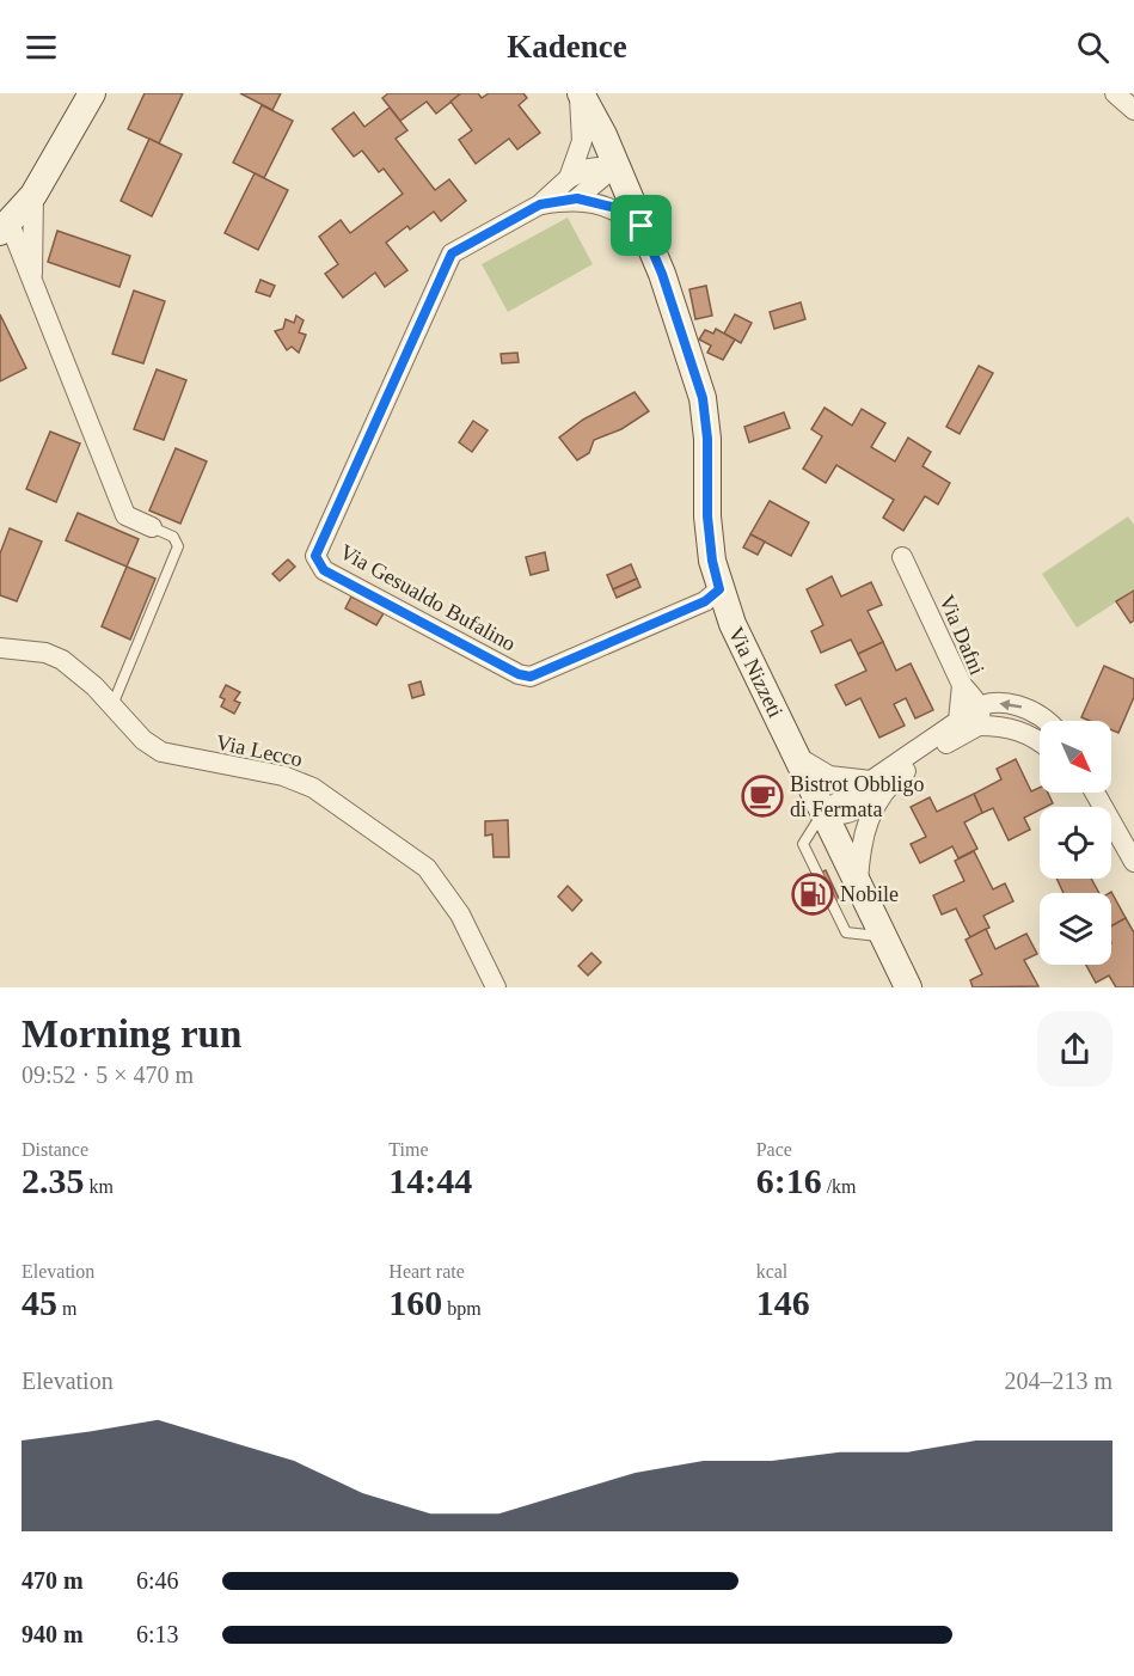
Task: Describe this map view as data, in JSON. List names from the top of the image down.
{
  "streets": {
    "street": [
      "Via Gesualdo Bufalino",
      "Via Dafni",
      "Via Nizzeti",
      "Via Lecco"
    ]
  },
  "crossings": [
    ["Via Gesualdo Bufalino", "Via Nizzeti"]
  ],
  "places": {
    "cafe": ["Bistrot Obbligo di Fermata"],
    "fuel station": ["Nobile"]
  },
  "north": "bottom right",
  "page": {
    "header": "Kadence",
    "heading": ["Morning run", "09:52 · 5 × 470 m"],
    "stats": [
      ["Distance", "2.35 km"],
      ["Time", "14:44"],
      ["Pace", "6:16 /km"],
      ["Elevation", "45 m"],
      ["Heart rate", "160 bpm"],
      ["kcal", "146"]
    ],
    "chart": ["Elevation", "204–213 m"],
    "list": [
      {
        "name": "470 m",
        "note": "6:46"
      },
      {
        "name": "940 m",
        "note": "6:13"
      }
    ]
  }
}
